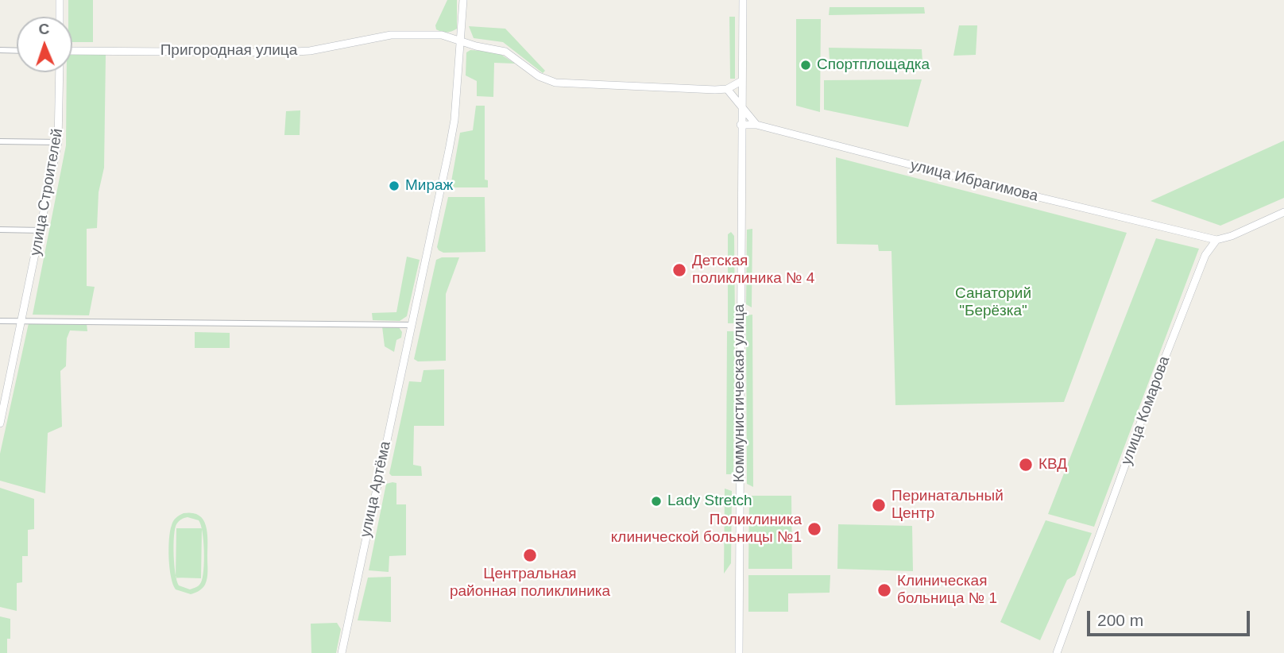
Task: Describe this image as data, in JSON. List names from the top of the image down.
{
  "streets": {
    "main road": [
      "Пригородная улица",
      "улица Ибрагимова",
      "улица Строителей",
      "Коммунистическая улица",
      "улица Комарова",
      "улица Артёма"
    ]
  },
  "crossings": [
    ["Пригородная улица", "улица Артёма"],
    ["улица Ибрагимова", "Коммунистическая улица"],
    ["улица Ибрагимова", "улица Комарова"]
  ],
  "parks": ["Санаторий \"Берёзка\""],
  "places": [
    "Спортплощадка",
    "Мираж",
    "Детская поликлиника № 4",
    "КВД",
    "Lady Stretch",
    "Перинатальный Центр",
    "Поликлиника клинической больницы №1",
    "Центральная районная поликлиника",
    "Клиническая больница № 1"
  ],
  "scale_bar": "200 m",
  "north": "top"
}
